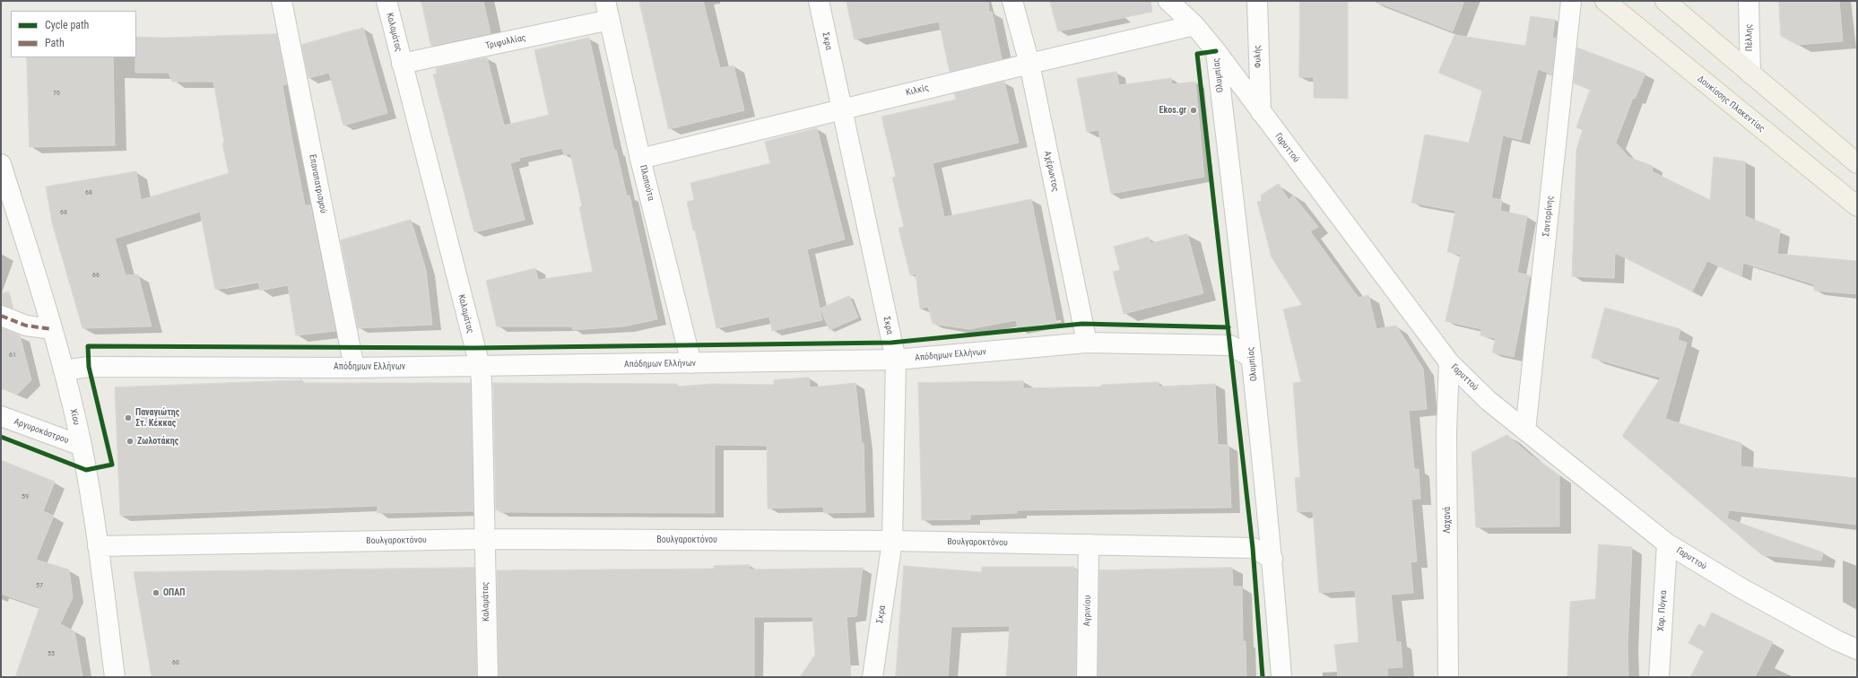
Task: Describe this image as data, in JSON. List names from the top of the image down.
{
  "streets": {
    "main road": ["Δουκίσσης Πλακεντίας"],
    "street": [
      "Καλαμάτας",
      "Πέλλης",
      "Σκρα",
      "Τριφυλλίας",
      "Φυλής",
      "Ολυμπίας",
      "Κιλκίς",
      "Γαρυττού",
      "Αχέρωντος",
      "Πλαπούτα",
      "Επαναπατρισμού",
      "Σαντορίνης",
      "Απόδημων Ελλήνων",
      "Χίου",
      "Αργυροκάστρου",
      "Λαχανά",
      "Βουλγαροκτόνου",
      "Αγρινίου",
      "Χαρ. Πόγκα"
    ]
  },
  "crossings": [
    ["Καλαμάτας", "Τριφυλλίας"],
    ["Καλαμάτας", "Απόδημων Ελλήνων"],
    ["Καλαμάτας", "Βουλγαροκτόνου"],
    ["Σκρα", "Κιλκίς"],
    ["Σκρα", "Απόδημων Ελλήνων"],
    ["Σκρα", "Βουλγαροκτόνου"],
    ["Τριφυλλίας", "Πλαπούτα"],
    ["Φυλής", "Γαρυττού"],
    ["Ολυμπίας", "Γαρυττού"],
    ["Ολυμπίας", "Απόδημων Ελλήνων"],
    ["Ολυμπίας", "Βουλγαροκτόνου"],
    ["Κιλκίς", "Γαρυττού"],
    ["Κιλκίς", "Αχέρωντος"],
    ["Κιλκίς", "Πλαπούτα"],
    ["Γαρυττού", "Σαντορίνης"],
    ["Γαρυττού", "Λαχανά"],
    ["Γαρυττού", "Χαρ. Πόγκα"],
    ["Αχέρωντος", "Απόδημων Ελλήνων"],
    ["Πλαπούτα", "Απόδημων Ελλήνων"],
    ["Επαναπατρισμού", "Απόδημων Ελλήνων"],
    ["Απόδημων Ελλήνων", "Χίου"],
    ["Χίου", "Αργυροκάστρου"],
    ["Χίου", "Βουλγαροκτόνου"],
    ["Βουλγαροκτόνου", "Αγρινίου"]
  ],
  "places": [
    "Ekos.gr",
    "Παναγιώτης Στ. Κέκκας",
    "Ζωλοτάκης",
    "ΟΠΑΠ"
  ],
  "house_numbers": [
    "70",
    "68",
    "68",
    "66",
    "61",
    "59",
    "57",
    "55",
    "60"
  ],
  "legend": ["Cycle path", "Path"]
}
